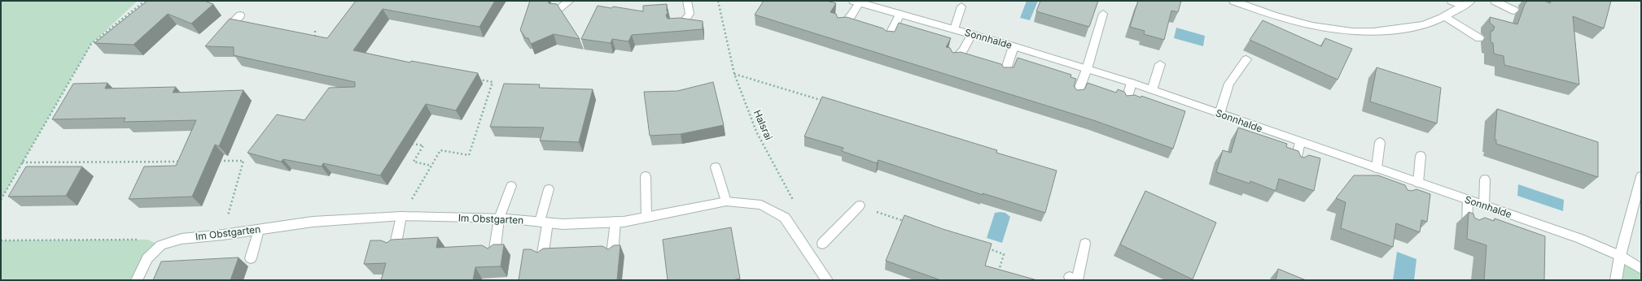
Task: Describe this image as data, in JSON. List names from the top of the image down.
{
  "streets": {
    "street": ["Sonnhalde", "Im Obstgarten"],
    "path": ["Halsrai"]
  }
}
